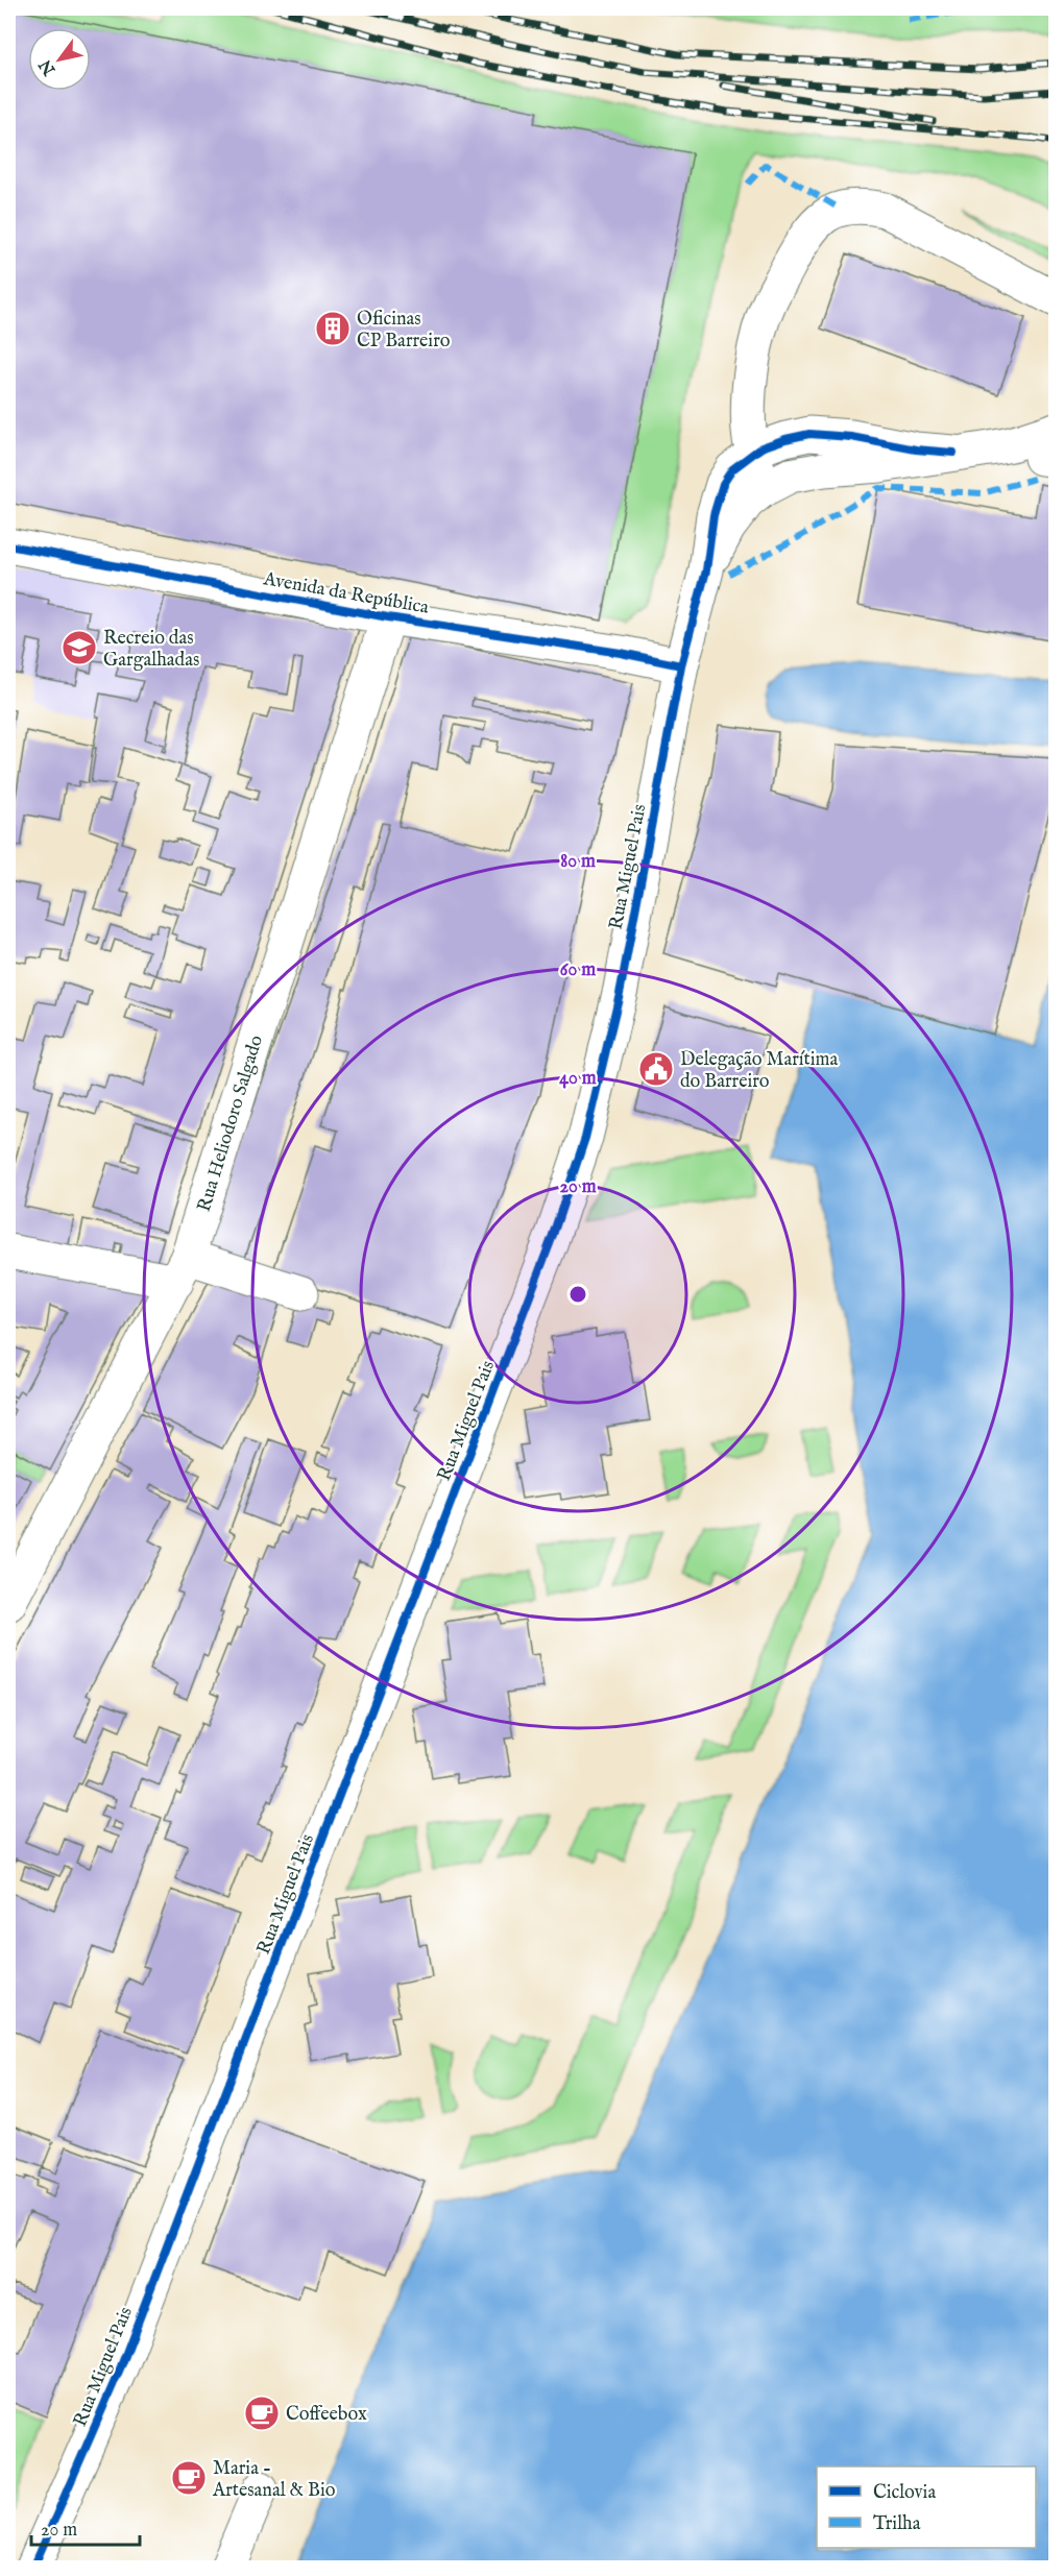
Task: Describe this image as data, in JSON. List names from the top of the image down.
{
  "streets": {
    "street": ["Avenida da República", "Rua Miguel Pais", "Rua Heliodoro Salgado"]
  },
  "crossings": [
    ["Avenida da República", "Rua Miguel Pais"],
    ["Avenida da República", "Rua Heliodoro Salgado"]
  ],
  "places": {
    "building": ["Oficinas CP Barreiro"],
    "school or university": ["Recreio das Gargalhadas"],
    "public building": ["Delegação Marítima do Barreiro"],
    "cafe": ["Coffeebox", "Maria - Artesanal & Bio"]
  },
  "legend": ["Ciclovia", "Trilha"],
  "scale_bar": "20 m",
  "north": "bottom left",
  "rings": [
    "80 m",
    "60 m",
    "40 m",
    "20 m"
  ]
}
